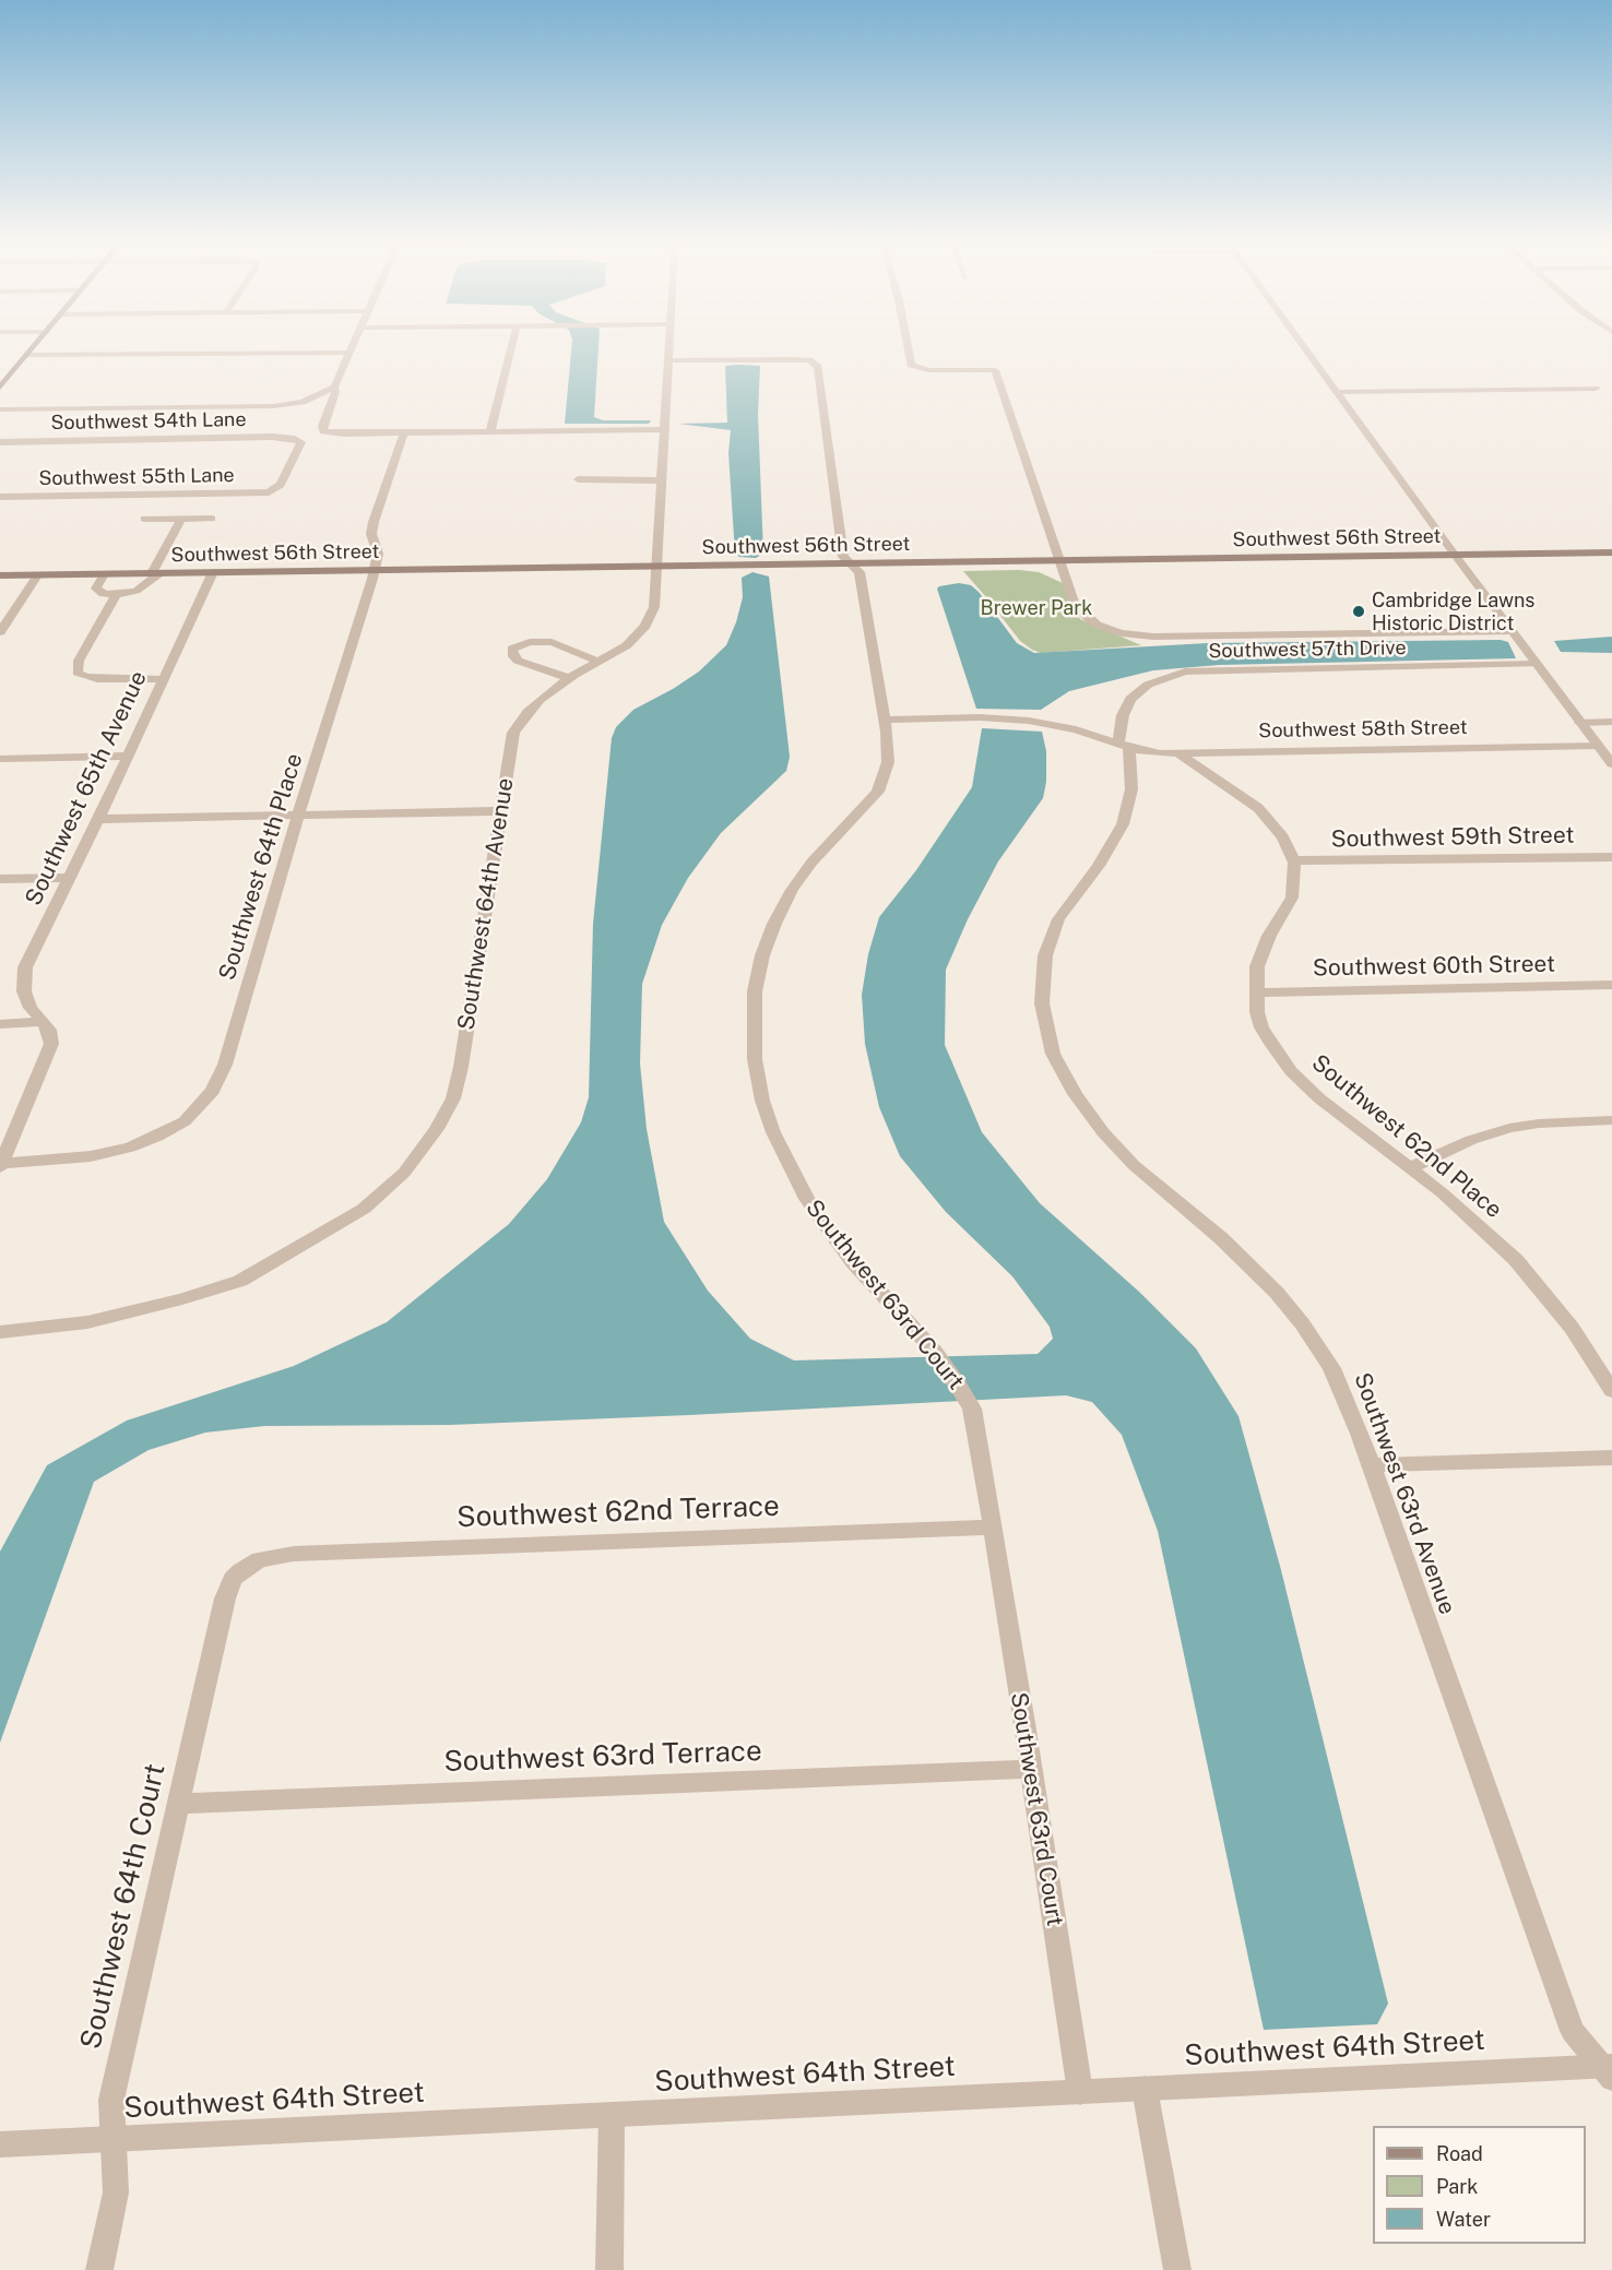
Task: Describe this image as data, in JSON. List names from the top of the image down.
{
  "streets": {
    "main road": ["Southwest 56th Street"],
    "street": [
      "Southwest 54th Lane",
      "Southwest 55th Lane",
      "Southwest 57th Drive",
      "Southwest 58th Street",
      "Southwest 65th Avenue",
      "Southwest 59th Street",
      "Southwest 64th Place",
      "Southwest 64th Avenue",
      "Southwest 60th Street",
      "Southwest 62nd Place",
      "Southwest 63rd Court",
      "Southwest 63rd Avenue",
      "Southwest 62nd Terrace",
      "Southwest 63rd Terrace",
      "Southwest 64th Court",
      "Southwest 64th Street"
    ]
  },
  "crossings": [
    ["Southwest 54th Lane", "Southwest 55th Lane"],
    ["Southwest 56th Street", "Southwest 65th Avenue"],
    ["Southwest 56th Street", "Southwest 64th Place"],
    ["Southwest 56th Street", "Southwest 64th Avenue"],
    ["Southwest 56th Street", "Southwest 63rd Court"],
    ["Southwest 57th Drive", "Southwest 58th Street"],
    ["Southwest 57th Drive", "Southwest 63rd Avenue"],
    ["Southwest 58th Street", "Southwest 63rd Avenue"],
    ["Southwest 65th Avenue", "Southwest 64th Place"],
    ["Southwest 59th Street", "Southwest 62nd Place"],
    ["Southwest 64th Avenue", "Southwest 63rd Court"],
    ["Southwest 60th Street", "Southwest 62nd Place"],
    ["Southwest 63rd Court", "Southwest 62nd Terrace"],
    ["Southwest 63rd Court", "Southwest 63rd Terrace"],
    ["Southwest 63rd Court", "Southwest 64th Street"],
    ["Southwest 63rd Avenue", "Southwest 64th Street"],
    ["Southwest 62nd Terrace", "Southwest 64th Court"],
    ["Southwest 63rd Terrace", "Southwest 64th Court"],
    ["Southwest 64th Court", "Southwest 64th Street"]
  ],
  "parks": ["Brewer Park"],
  "places": ["Cambridge Lawns Historic District"],
  "legend": ["Road", "Park", "Water"]
}
